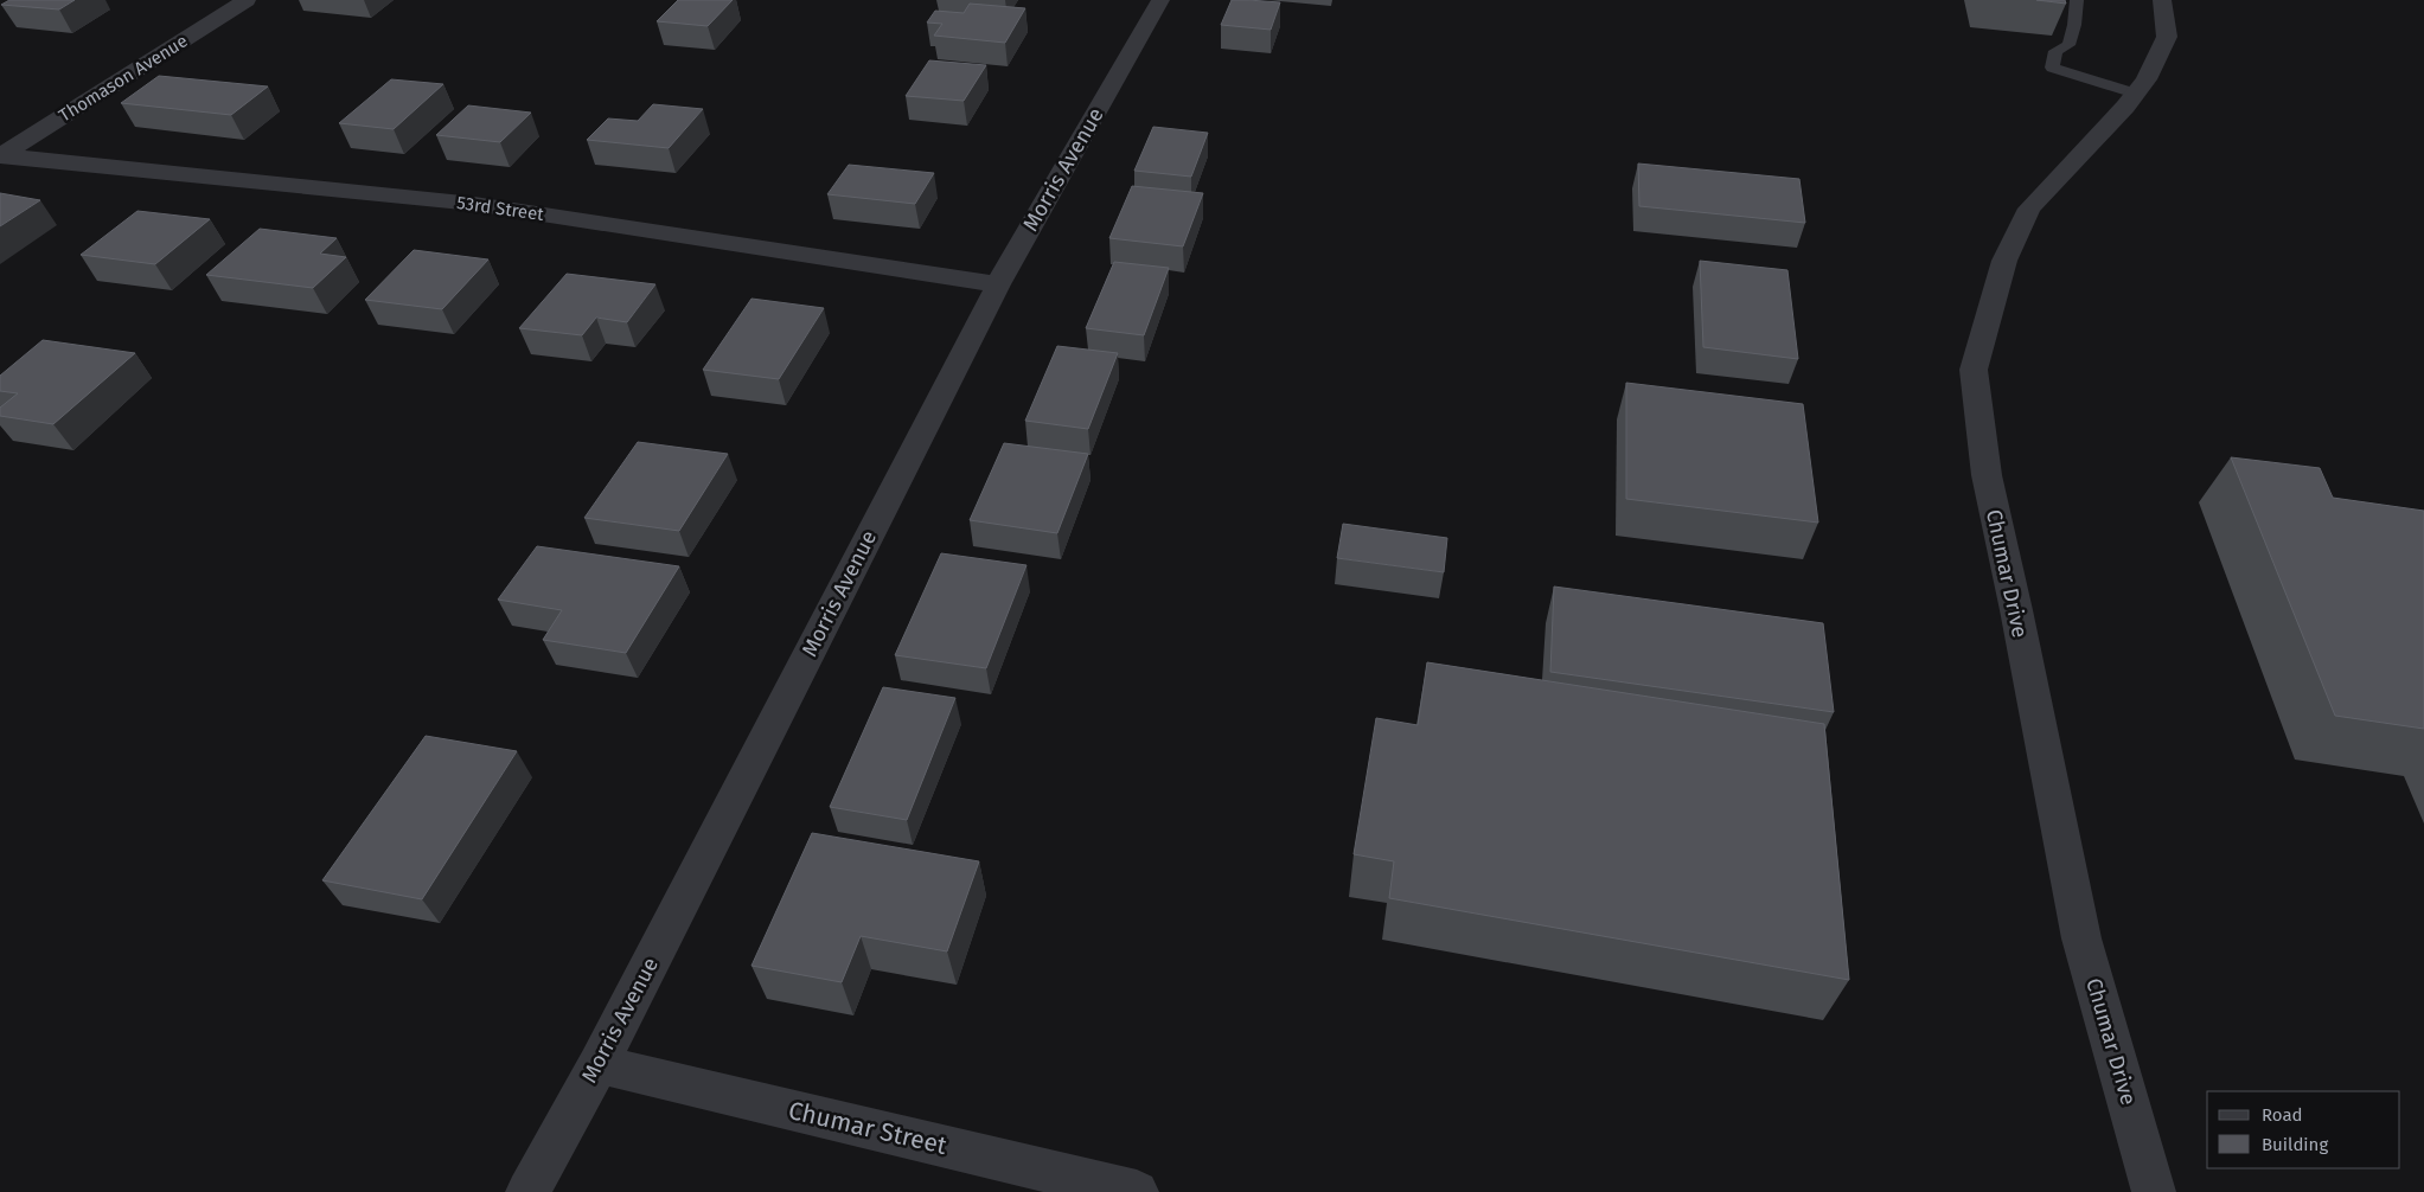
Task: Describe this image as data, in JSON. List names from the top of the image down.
{
  "streets": {
    "street": [
      "Thomason Avenue",
      "Morris Avenue",
      "53rd Street",
      "Chumar Drive",
      "Chumar Street"
    ]
  },
  "crossings": [
    ["Thomason Avenue", "53rd Street"],
    ["Morris Avenue", "53rd Street"],
    ["Morris Avenue", "Chumar Street"]
  ],
  "legend": ["Road", "Building"]
}
